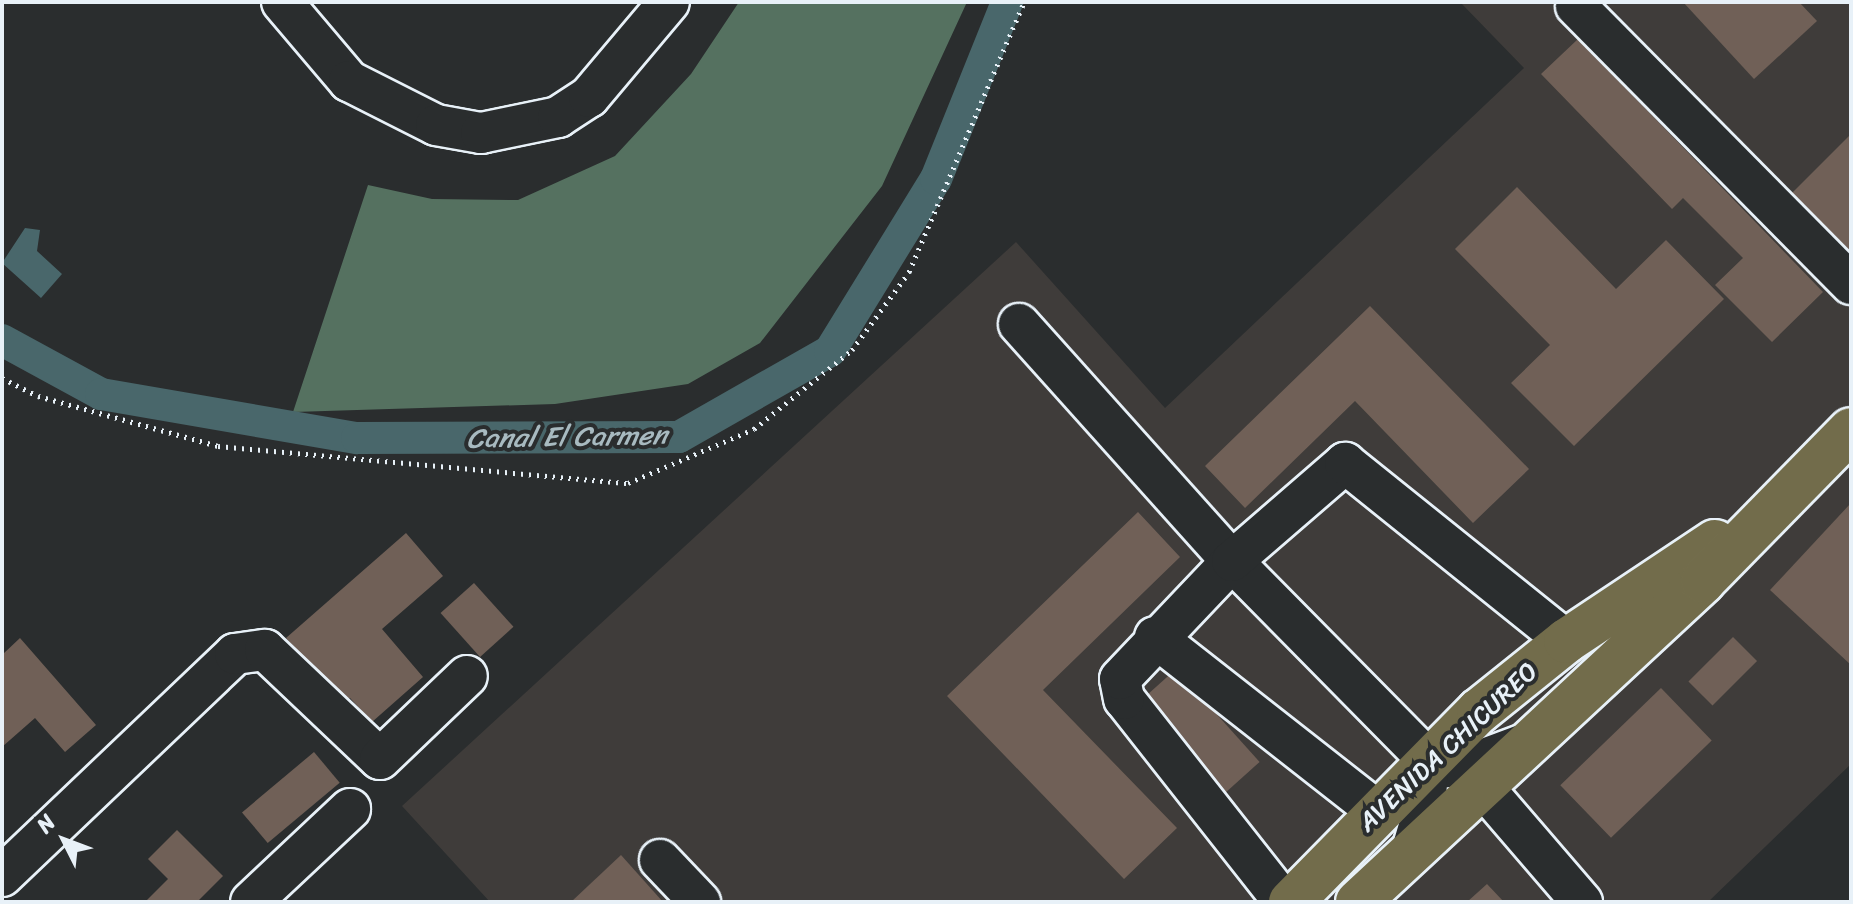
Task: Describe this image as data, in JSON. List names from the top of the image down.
{
  "streets": {
    "main road": ["AVENIDA CHICUREO"]
  },
  "water": ["Canal El Carmen"],
  "north": "top left"
}
